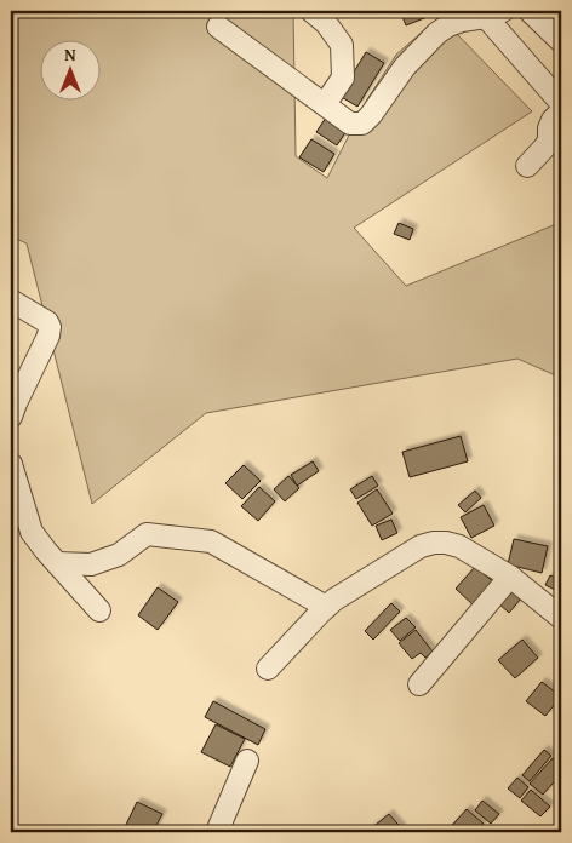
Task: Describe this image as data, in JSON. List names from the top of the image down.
{
  "north": "top"
}
